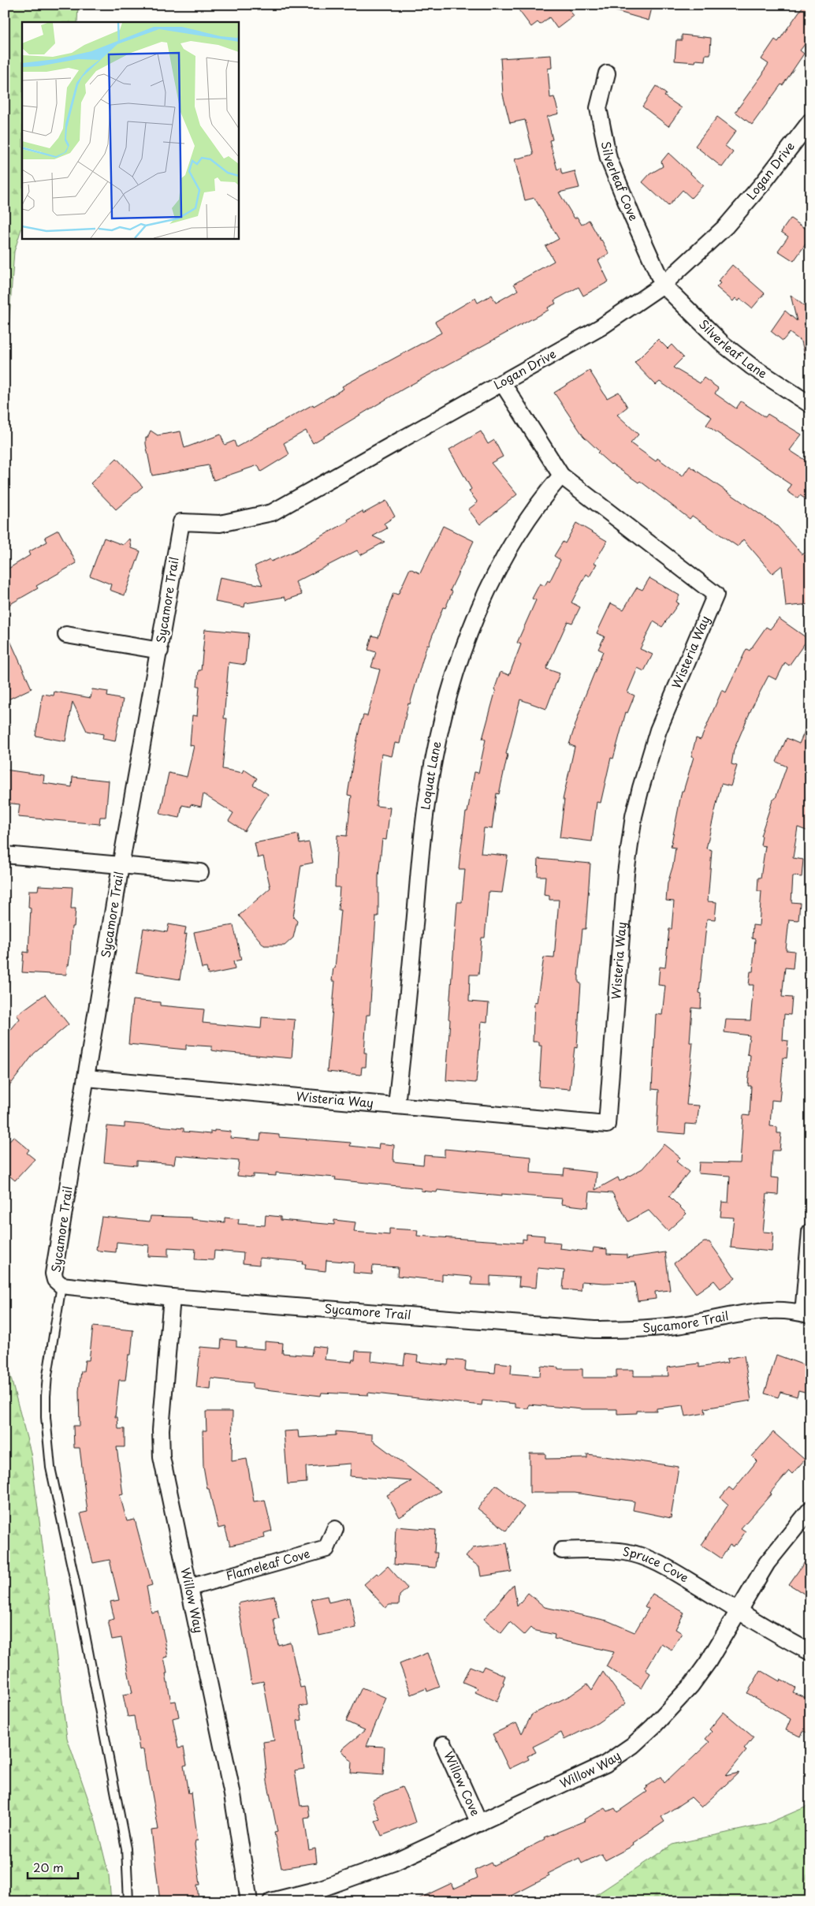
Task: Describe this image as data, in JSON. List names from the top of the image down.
{
  "streets": {
    "street": [
      "Logan Drive",
      "Silverleaf Cove",
      "Silverleaf Lane",
      "Sycamore Trail",
      "Wisteria Way",
      "Loquat Lane",
      "Flameleaf Cove",
      "Spruce Cove",
      "Willow Way",
      "Willow Cove"
    ]
  },
  "crossings": [
    ["Logan Drive", "Silverleaf Cove"],
    ["Logan Drive", "Silverleaf Lane"],
    ["Logan Drive", "Sycamore Trail"],
    ["Logan Drive", "Wisteria Way"],
    ["Silverleaf Cove", "Silverleaf Lane"],
    ["Sycamore Trail", "Wisteria Way"],
    ["Sycamore Trail", "Willow Way"],
    ["Wisteria Way", "Loquat Lane"],
    ["Flameleaf Cove", "Willow Way"],
    ["Spruce Cove", "Willow Way"],
    ["Willow Way", "Willow Cove"]
  ],
  "scale_bar": "20 m"
}
